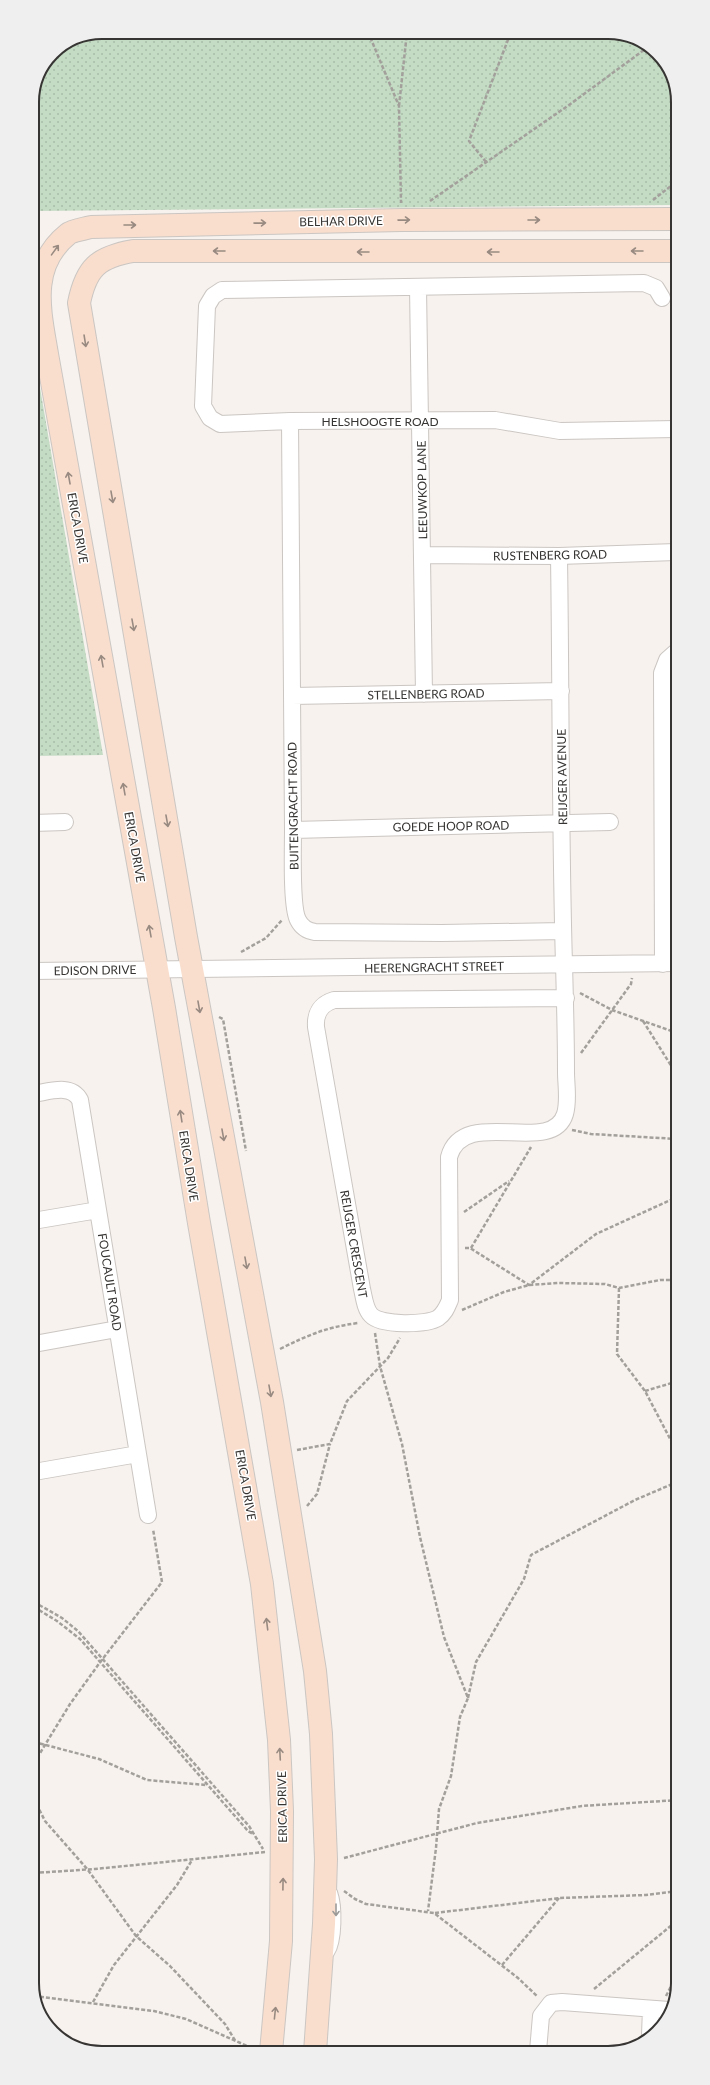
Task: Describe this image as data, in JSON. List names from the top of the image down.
{
  "streets": {
    "main road": ["BELHAR DRIVE", "ERICA DRIVE"],
    "street": [
      "HELSHOOGTE ROAD",
      "LEEUWKOP LANE",
      "RUSTENBERG ROAD",
      "STELLENBERG ROAD",
      "REIJGER AVENUE",
      "BUITENGRACHT ROAD",
      "GOEDE HOOP ROAD",
      "HEERENGRACHT STREET",
      "EDISON DRIVE",
      "REIJGER CRESCENT",
      "FOUCAULT ROAD"
    ]
  },
  "crossings": [
    ["BELHAR DRIVE", "ERICA DRIVE"],
    ["HELSHOOGTE ROAD", "LEEUWKOP LANE"],
    ["HELSHOOGTE ROAD", "BUITENGRACHT ROAD"],
    ["LEEUWKOP LANE", "RUSTENBERG ROAD"],
    ["LEEUWKOP LANE", "STELLENBERG ROAD"],
    ["ERICA DRIVE", "HEERENGRACHT STREET"],
    ["ERICA DRIVE", "EDISON DRIVE"],
    ["RUSTENBERG ROAD", "REIJGER AVENUE"],
    ["STELLENBERG ROAD", "REIJGER AVENUE"],
    ["STELLENBERG ROAD", "BUITENGRACHT ROAD"],
    ["REIJGER AVENUE", "BUITENGRACHT ROAD"],
    ["REIJGER AVENUE", "GOEDE HOOP ROAD"],
    ["REIJGER AVENUE", "HEERENGRACHT STREET"],
    ["REIJGER AVENUE", "REIJGER CRESCENT"],
    ["BUITENGRACHT ROAD", "GOEDE HOOP ROAD"],
    ["HEERENGRACHT STREET", "EDISON DRIVE"]
  ],
  "one_way": ["BELHAR DRIVE"]
}
